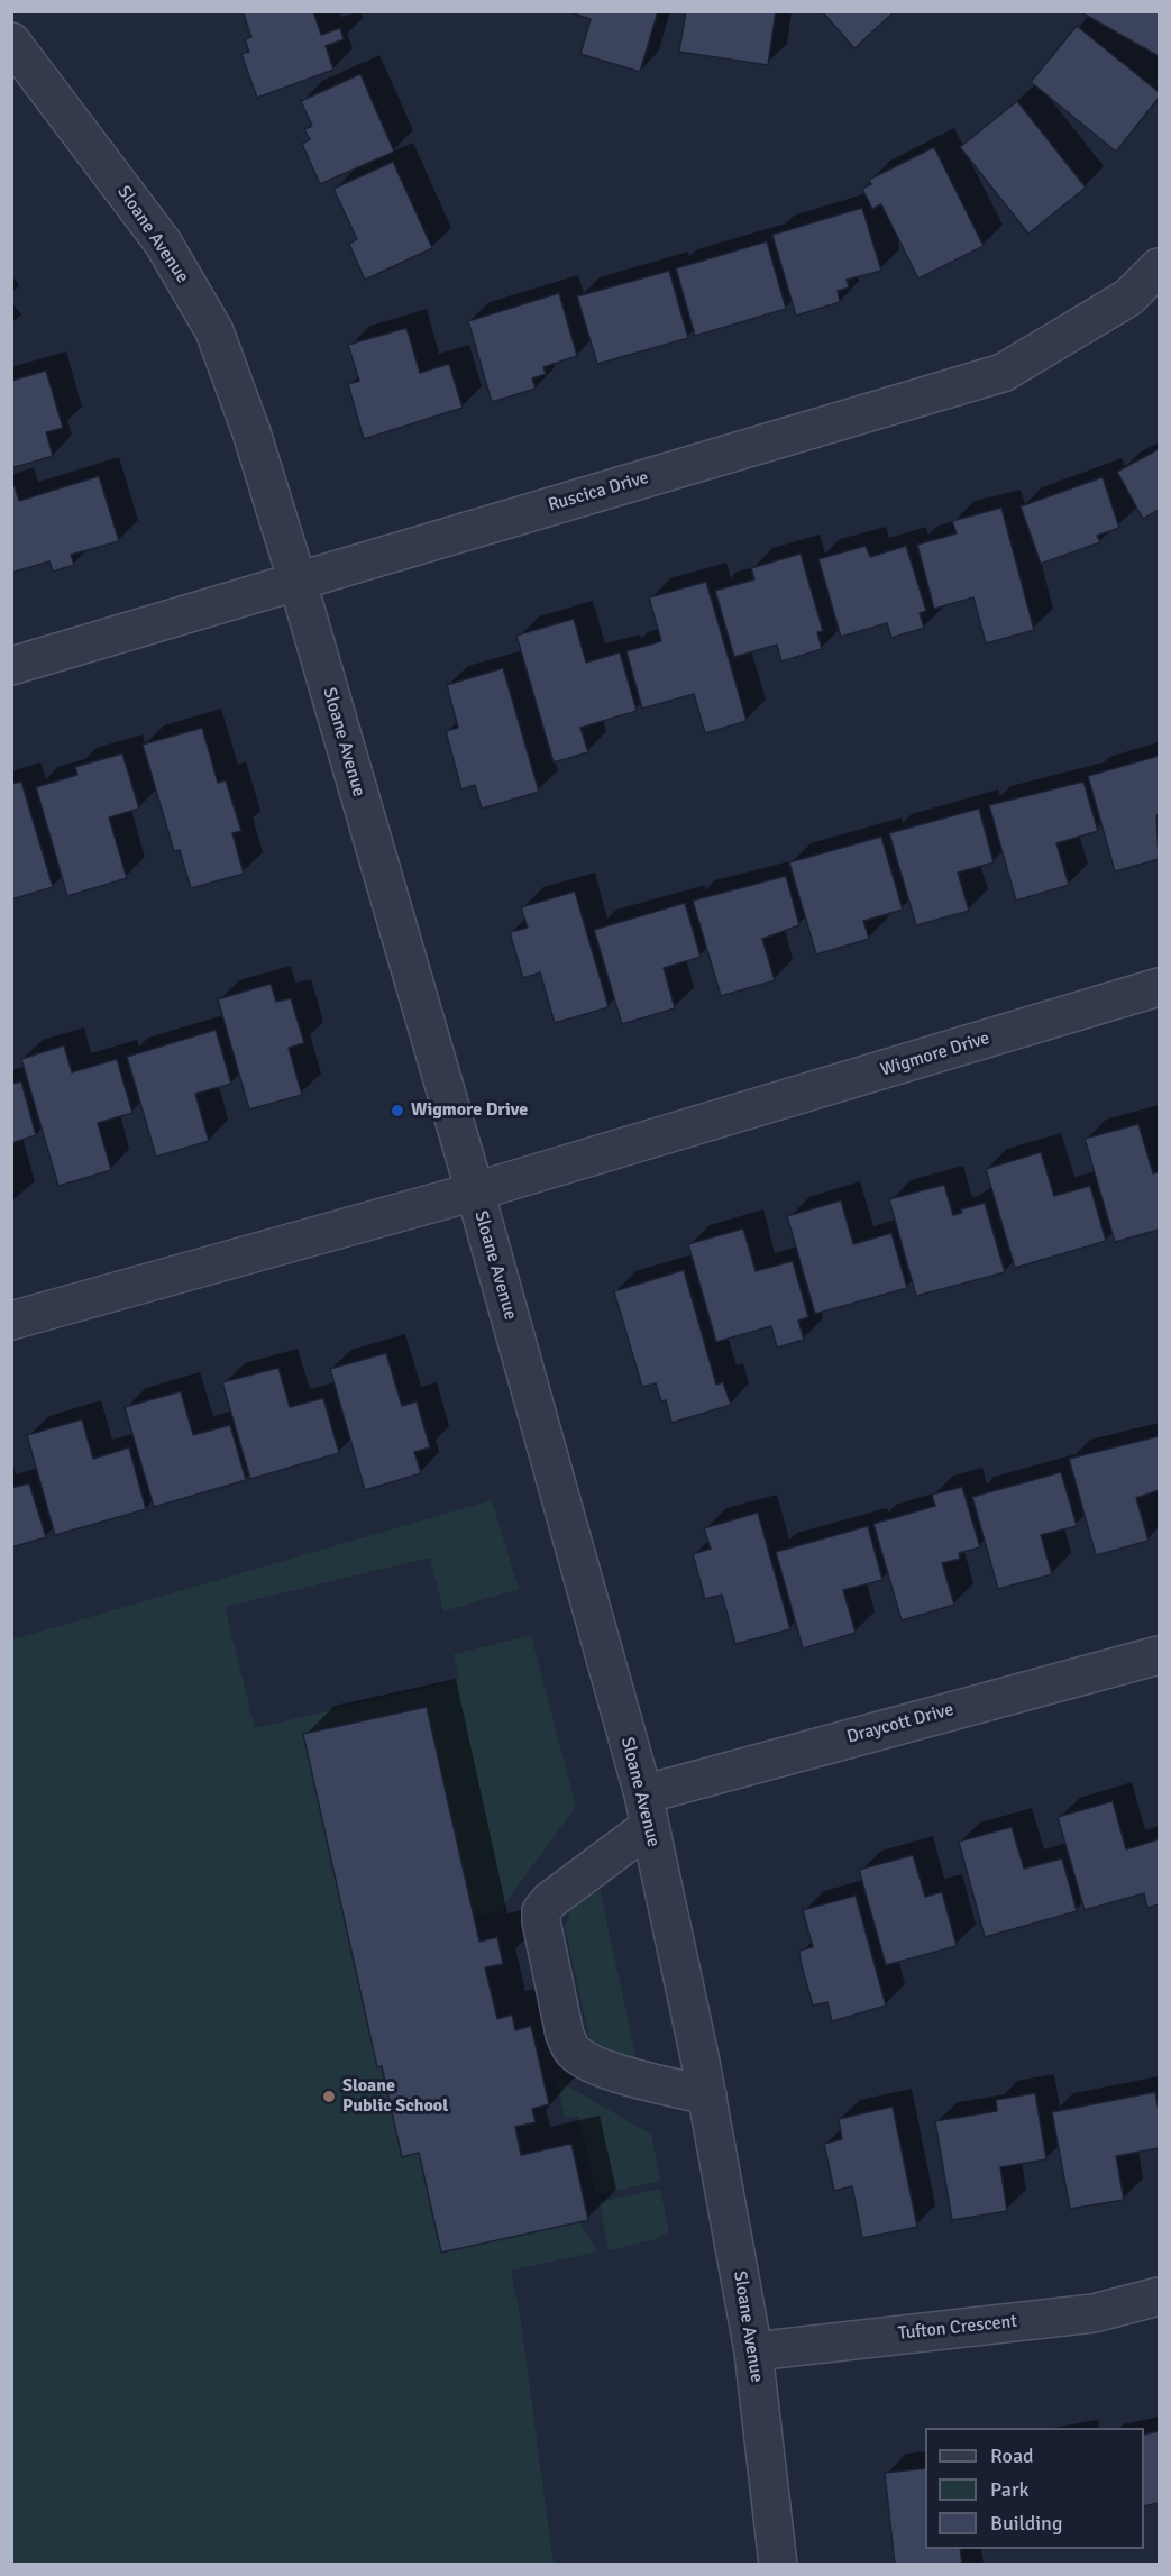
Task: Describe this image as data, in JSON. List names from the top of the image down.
{
  "streets": {
    "street": [
      "Sloane Avenue",
      "Ruscica Drive",
      "Wigmore Drive",
      "Draycott Drive",
      "Tufton Crescent"
    ]
  },
  "crossings": [
    ["Sloane Avenue", "Ruscica Drive"],
    ["Sloane Avenue", "Wigmore Drive"],
    ["Sloane Avenue", "Draycott Drive"],
    ["Sloane Avenue", "Tufton Crescent"]
  ],
  "places": ["Wigmore Drive", "Sloane Public School"],
  "legend": ["Road", "Park", "Building"]
}
